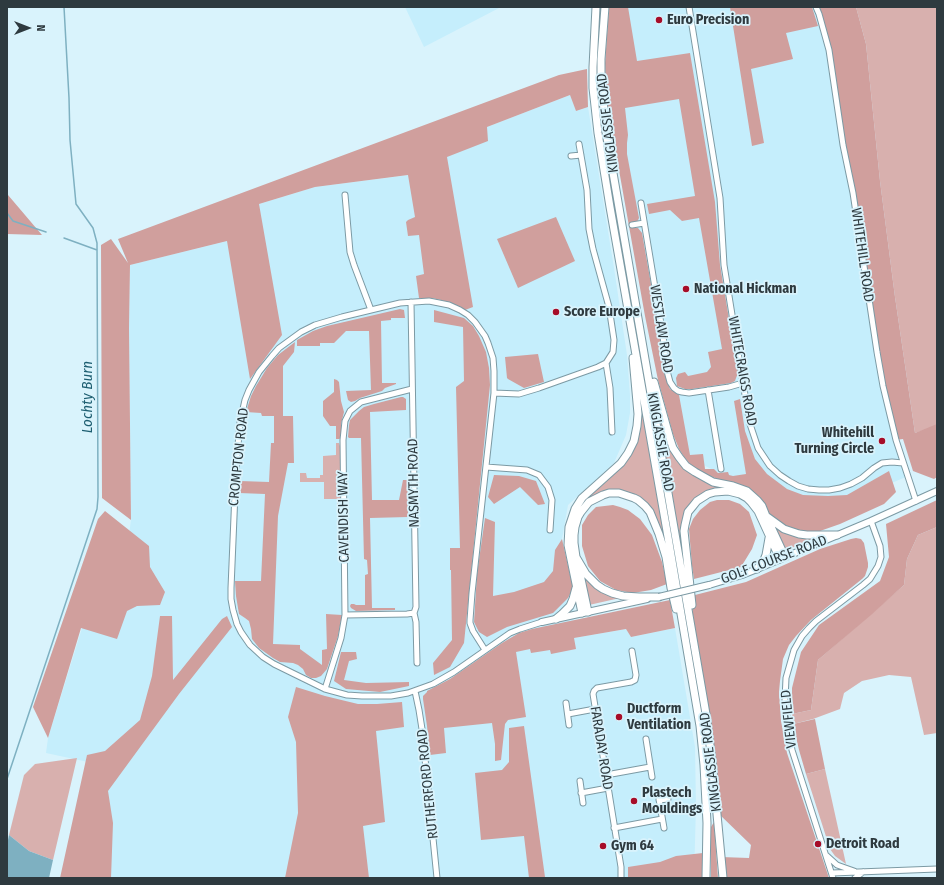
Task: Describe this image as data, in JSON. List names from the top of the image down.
{
  "streets": {
    "main road": ["KINGLASSIE ROAD"],
    "street": [
      "WHITEHILL ROAD",
      "WESTLAW ROAD",
      "WHITECRAIGS ROAD",
      "CROMPTON ROAD",
      "NASMYTH ROAD",
      "CAVENDISH WAY",
      "GOLF COURSE ROAD",
      "VIEWFIELD",
      "FARADAY ROAD",
      "RUTHERFORD ROAD"
    ]
  },
  "crossings": [
    ["WHITEHILL ROAD", "WHITECRAIGS ROAD"],
    ["WHITEHILL ROAD", "GOLF COURSE ROAD"],
    ["WESTLAW ROAD", "WHITECRAIGS ROAD"],
    ["CROMPTON ROAD", "NASMYTH ROAD"],
    ["CROMPTON ROAD", "CAVENDISH WAY"],
    ["CROMPTON ROAD", "GOLF COURSE ROAD"],
    ["CROMPTON ROAD", "RUTHERFORD ROAD"],
    ["NASMYTH ROAD", "CAVENDISH WAY"],
    ["GOLF COURSE ROAD", "VIEWFIELD"]
  ],
  "water": ["Lochty Burn"],
  "places": [
    "Euro Precision",
    "National Hickman",
    "Score Europe",
    "Whitehill Turning Circle",
    "Ductform Ventilation",
    "Plastech Mouldings",
    "Detroit Road",
    "Gym 64"
  ],
  "north": "right"
}
